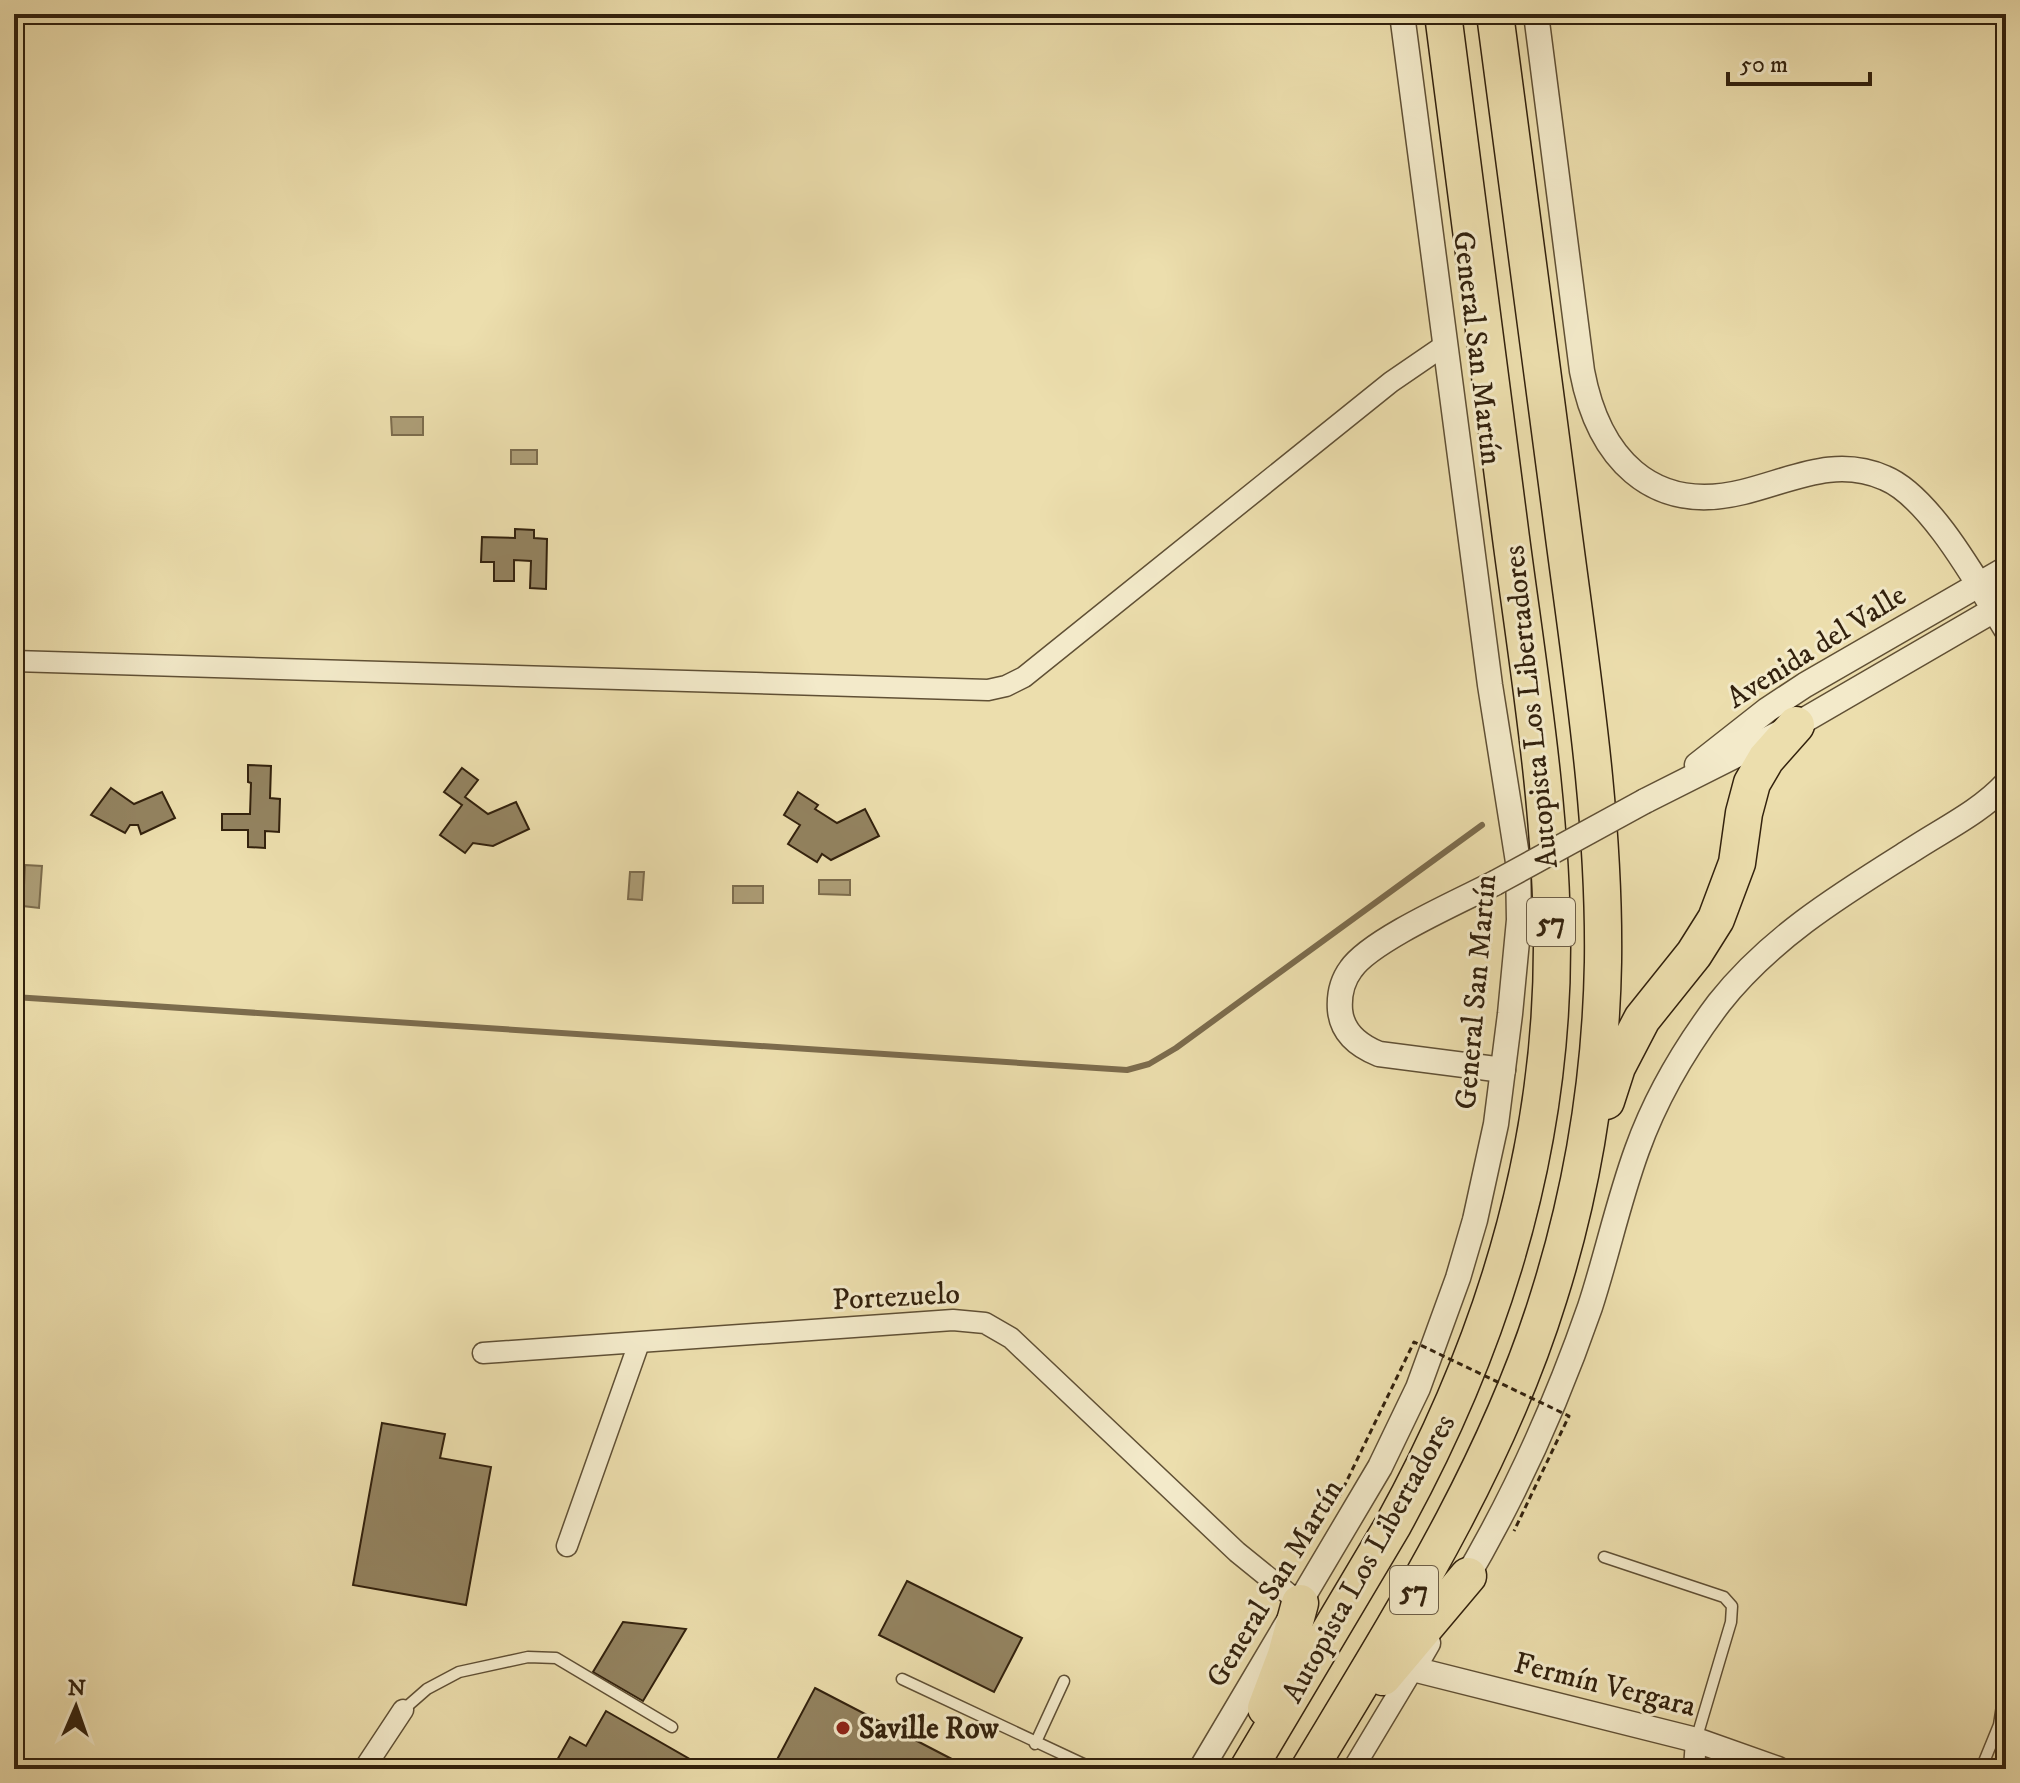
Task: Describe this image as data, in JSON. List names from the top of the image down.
{
  "streets": {
    "highway": ["Autopista Los Libertadores", "57"],
    "street": [
      "General San Martín",
      "Avenida del Valle",
      "Portezuelo",
      "Fermín Vergara"
    ]
  },
  "crossings": [
    ["General San Martín", "Avenida del Valle"],
    ["General San Martín", "Portezuelo"]
  ],
  "places": ["Saville Row"],
  "scale_bar": "50 m",
  "north": "top"
}
